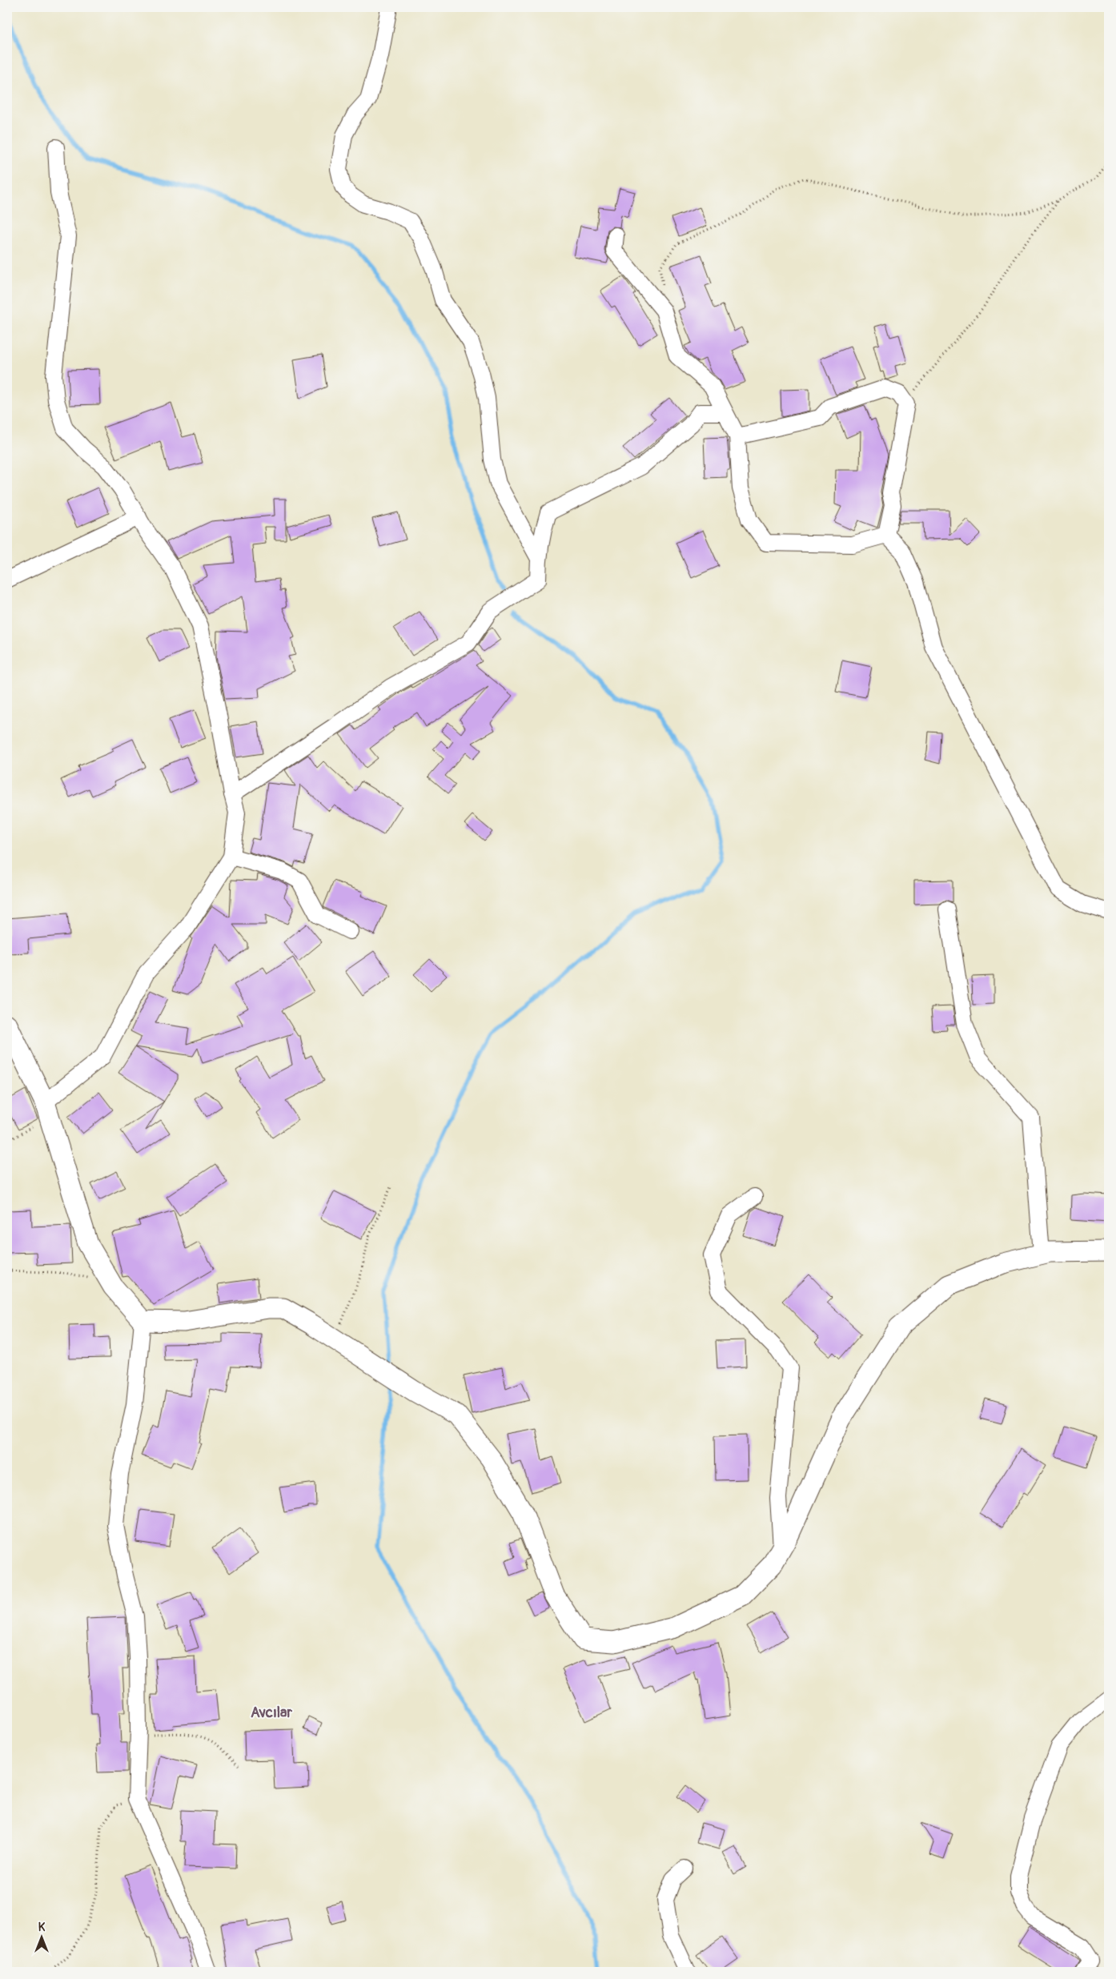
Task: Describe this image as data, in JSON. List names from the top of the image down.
{
  "districts": ["Avcılar"],
  "north": "top"
}
